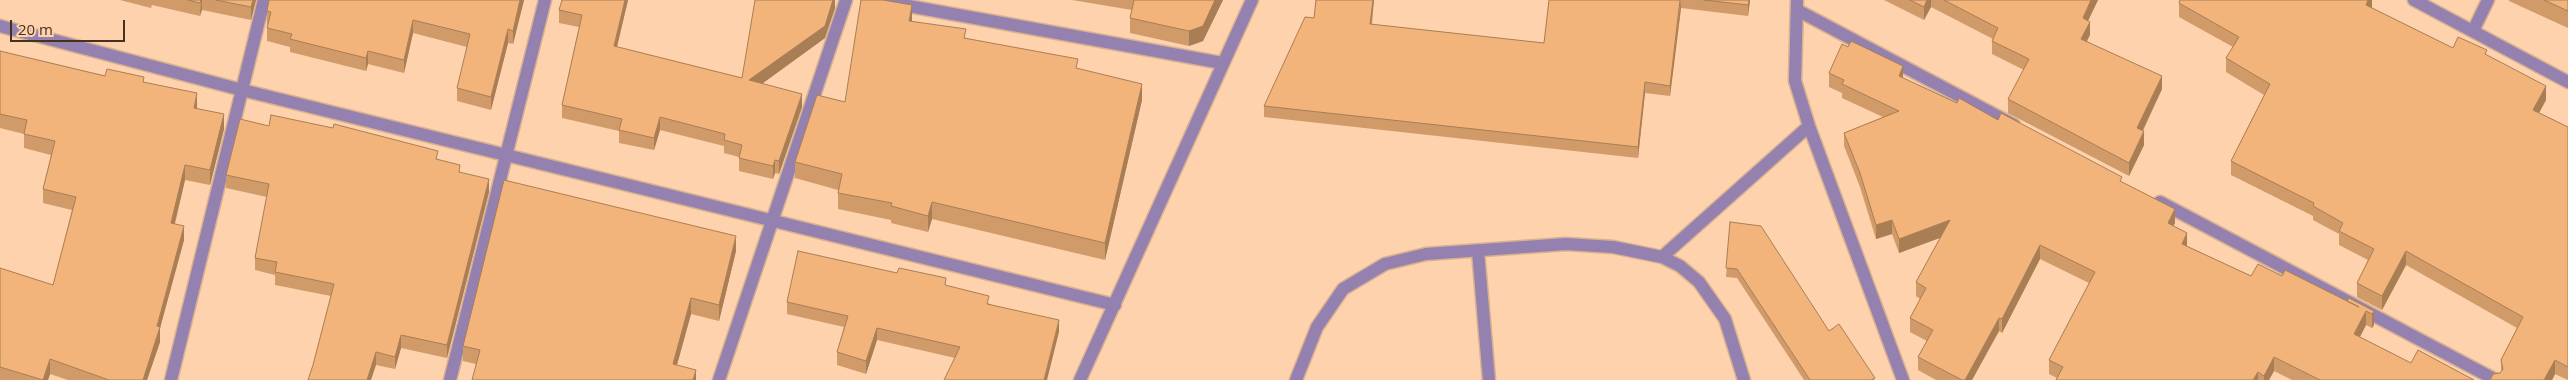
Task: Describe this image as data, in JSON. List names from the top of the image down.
{
  "scale_bar": "20 m"
}
